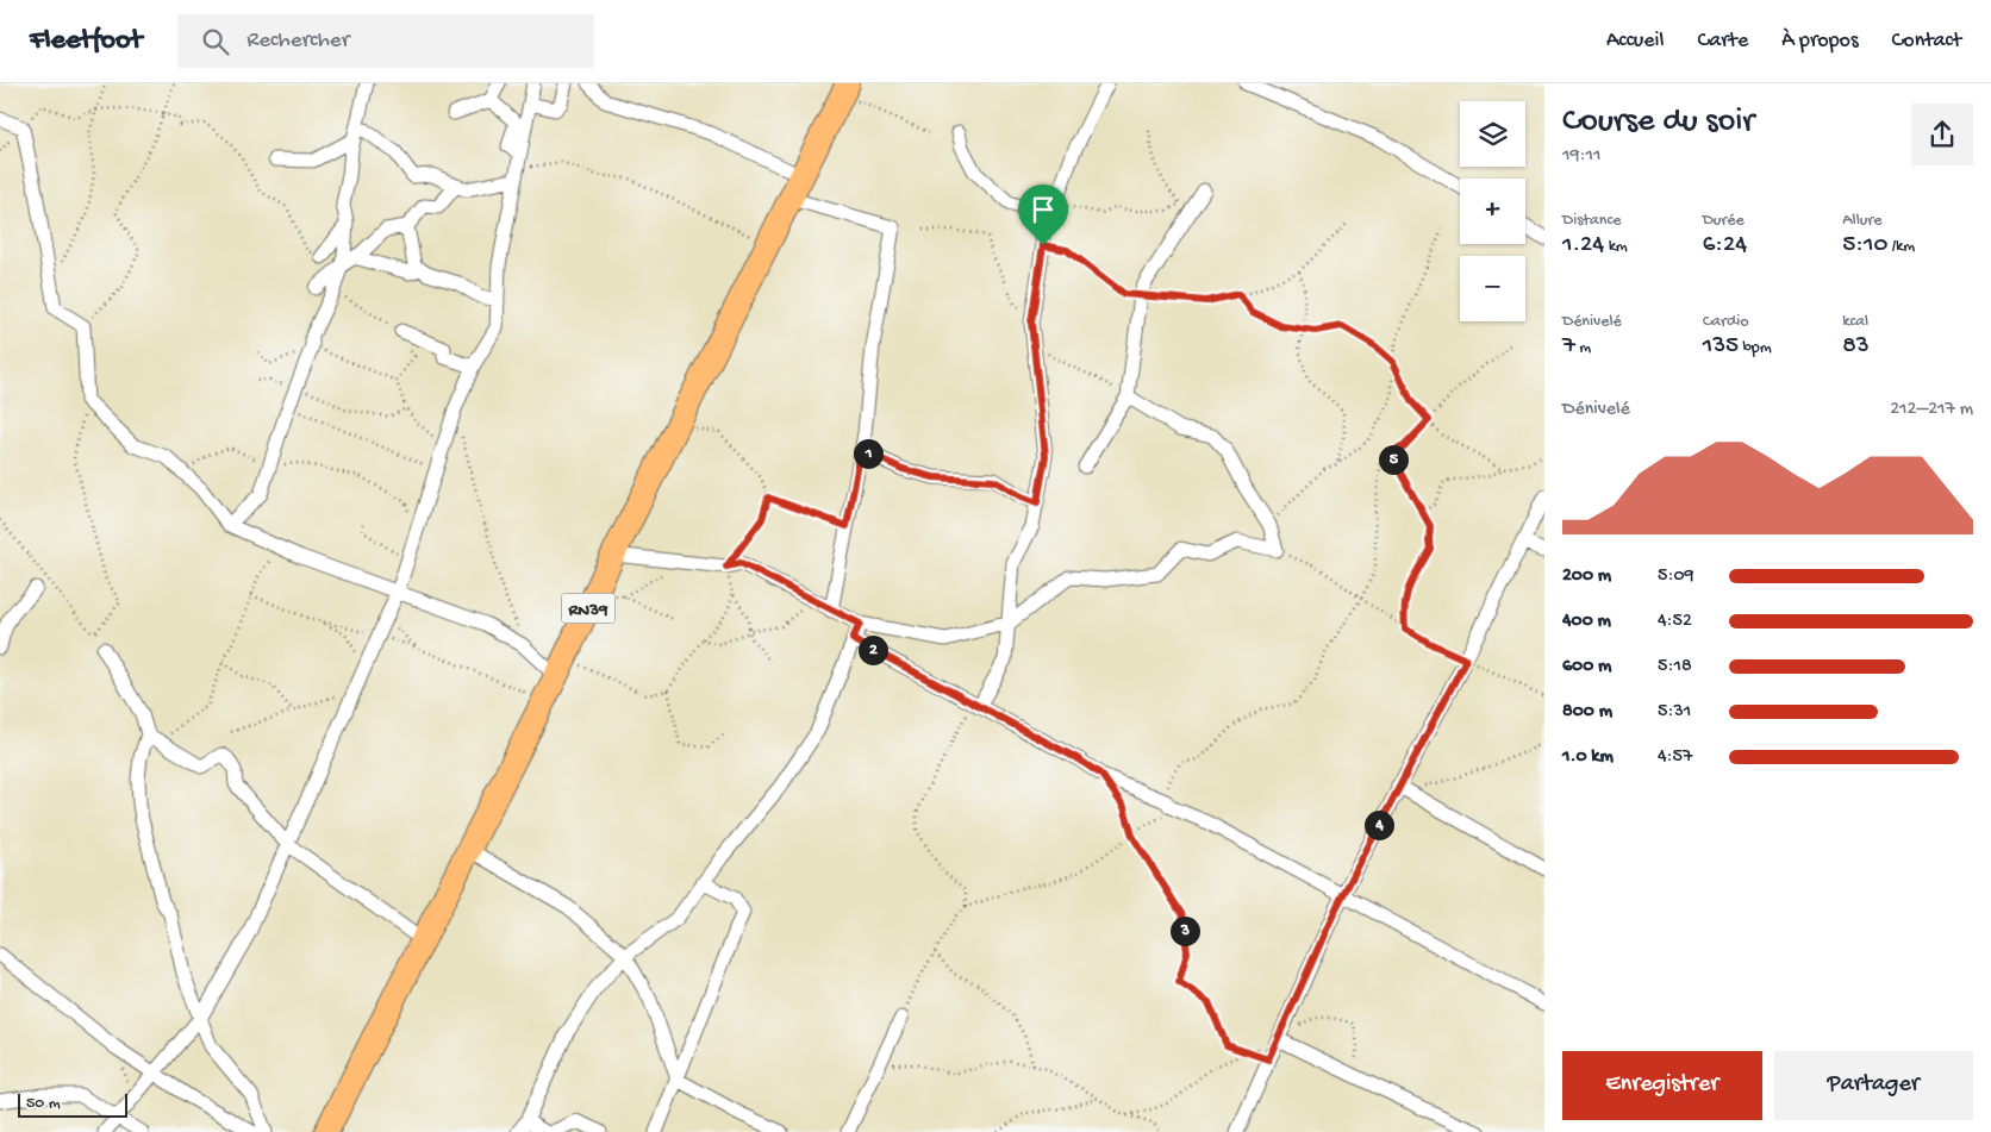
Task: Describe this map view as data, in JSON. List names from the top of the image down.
{
  "streets": {
    "highway": ["RN39"]
  },
  "scale_bar": "50 m",
  "page": {
    "header": "Fleetfoot",
    "search": "Rechercher",
    "nav": [
      "Accueil",
      "Carte",
      "À propos",
      "Contact"
    ],
    "heading": ["Course du soir", "19:11"],
    "map_buttons": ["+", "−"],
    "stats": [
      ["Distance", "1.24 km"],
      ["Durée", "6:24"],
      ["Allure", "5:10 /km"],
      ["Dénivelé", "7 m"],
      ["Cardio", "135 bpm"],
      ["kcal", "83"]
    ],
    "chart": ["Dénivelé", "212–217 m"],
    "pins": [
      "1",
      "5",
      "2",
      "4",
      "3"
    ],
    "list": [
      {
        "name": "200 m",
        "note": "5:09"
      },
      {
        "name": "400 m",
        "note": "4:52"
      },
      {
        "name": "600 m",
        "note": "5:18"
      },
      {
        "name": "800 m",
        "note": "5:31"
      },
      {
        "name": "1.0 km",
        "note": "4:57"
      }
    ],
    "buttons": ["Enregistrer", "Partager"],
    "scale": "50 m"
  }
}
